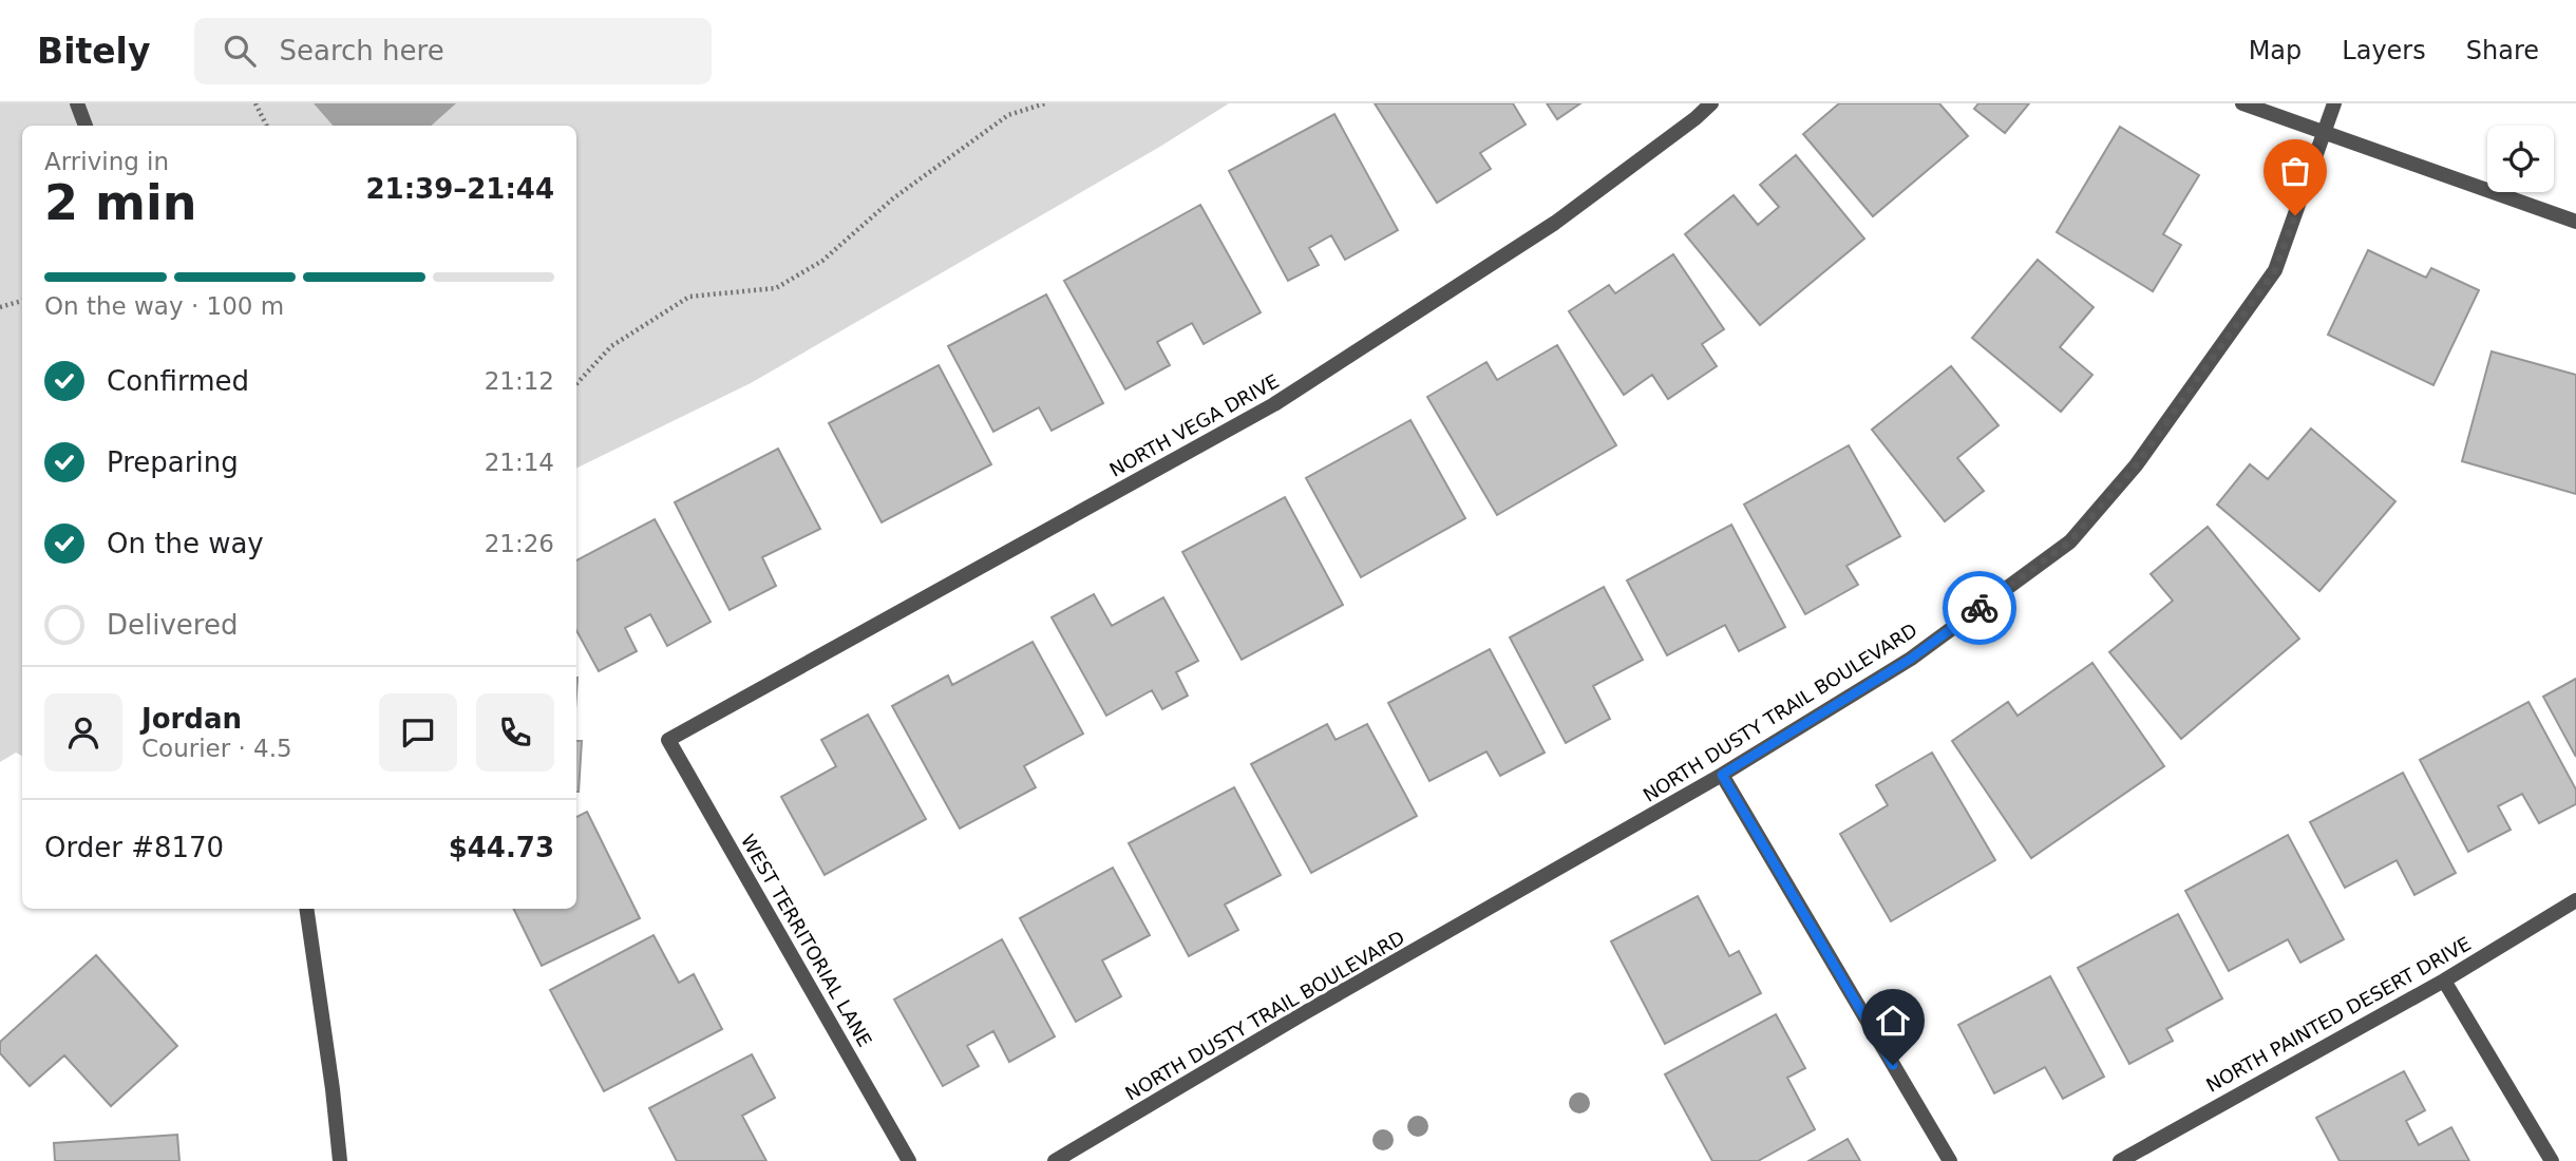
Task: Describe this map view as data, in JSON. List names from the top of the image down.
{
  "streets": {
    "street": [
      "NORTH VEGA DRIVE",
      "NORTH DUSTY TRAIL BOULEVARD",
      "WEST TERRITORIAL LANE",
      "NORTH PAINTED DESERT DRIVE"
    ]
  },
  "crossings": [
    ["NORTH VEGA DRIVE", "WEST TERRITORIAL LANE"]
  ],
  "page": {
    "header": "Bitely",
    "search": "Search here",
    "nav": ["Map", "Layers", "Share"],
    "heading": ["2 min", "Arriving in", "21:39–21:44"],
    "panel": [
      "Jordan",
      "Courier · 4.5",
      "Order #8170",
      "$44.73"
    ],
    "bar": "On the way · 100 m",
    "list": [
      ["Confirmed", "21:12"],
      ["Preparing", "21:14"],
      ["On the way", "21:26"],
      "Delivered"
    ]
  }
}
